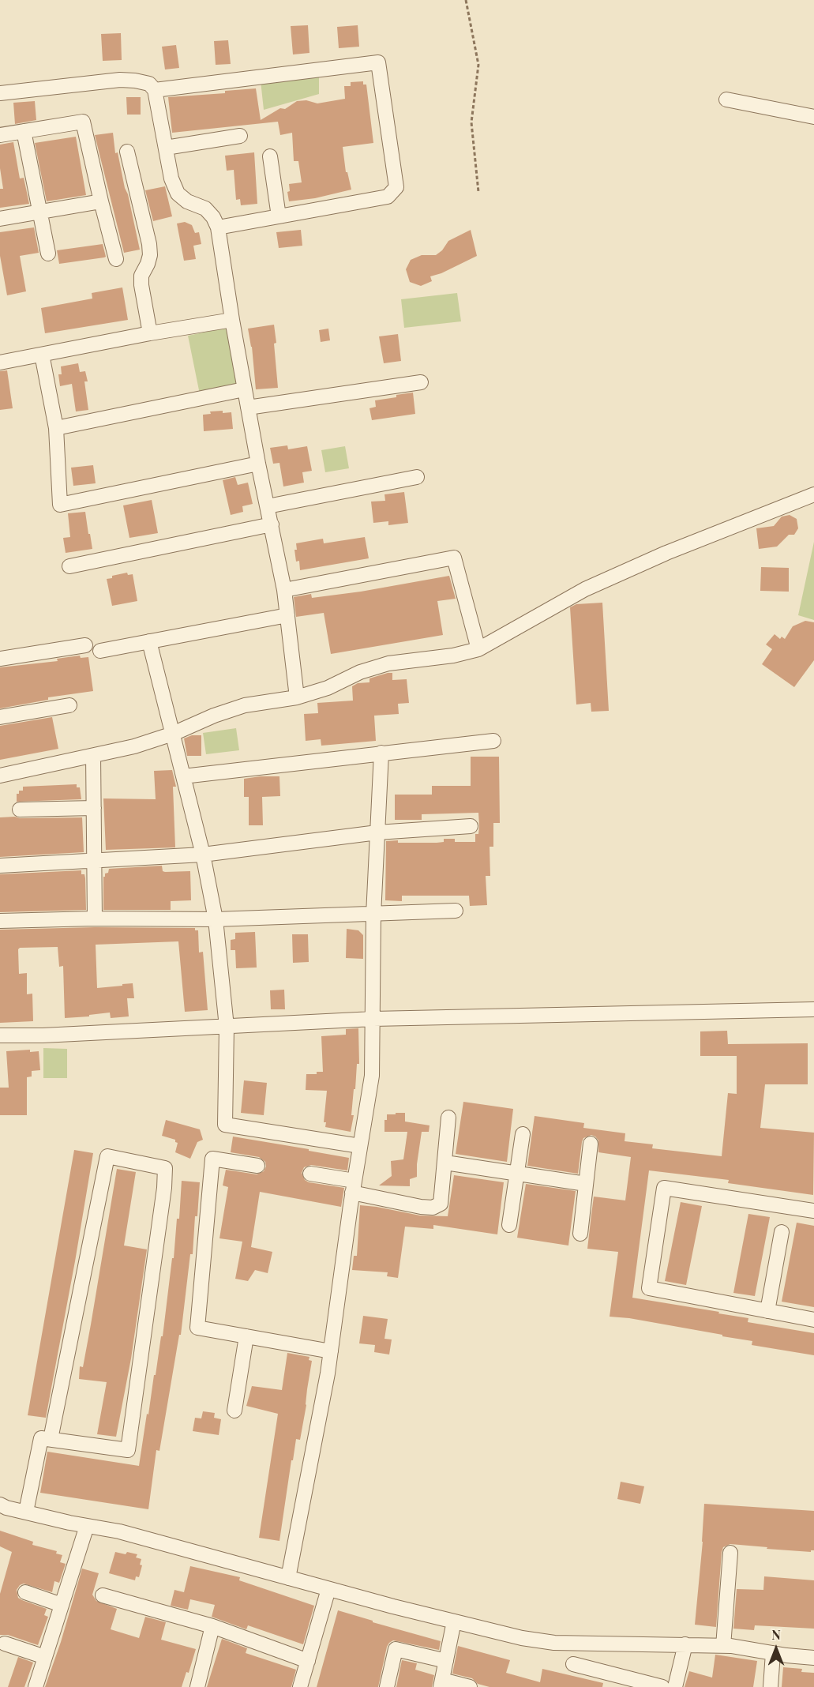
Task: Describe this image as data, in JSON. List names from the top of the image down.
{
  "north": "top"
}
